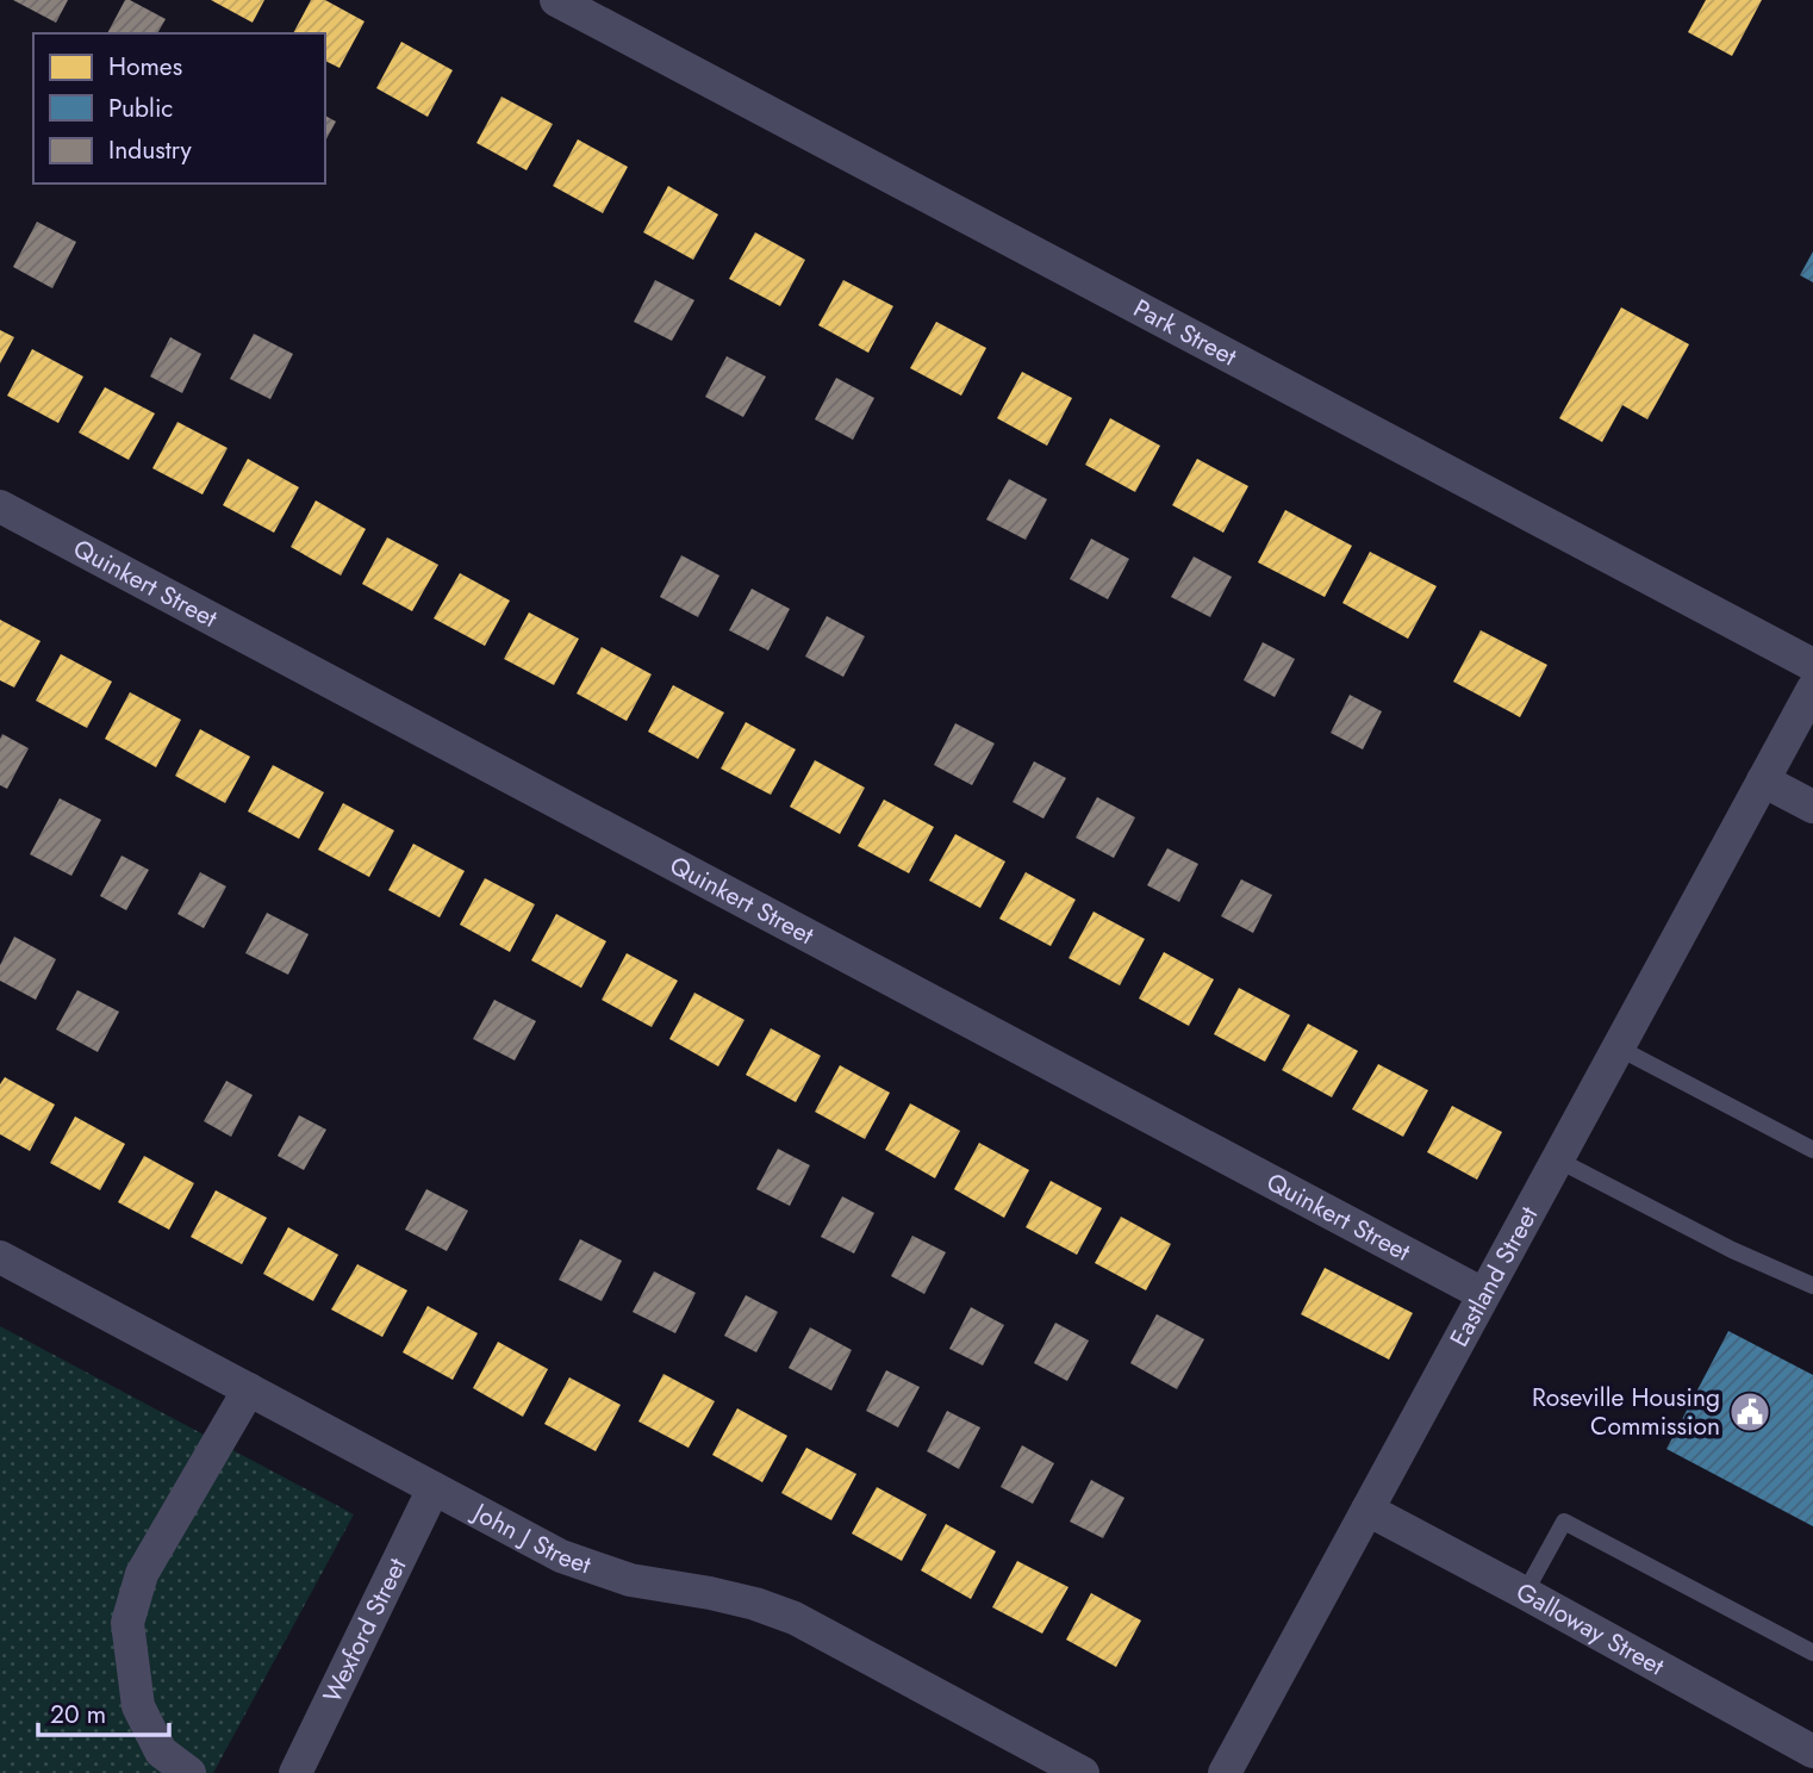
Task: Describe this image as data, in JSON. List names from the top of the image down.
{
  "streets": {
    "street": [
      "Park Street",
      "Quinkert Street",
      "Eastland Street",
      "John J Street",
      "Galloway Street",
      "Wexford Street"
    ]
  },
  "crossings": [
    ["Quinkert Street", "Eastland Street"],
    ["Eastland Street", "Galloway Street"],
    ["John J Street", "Wexford Street"]
  ],
  "places": {
    "public building": ["Roseville Housing Commission"]
  },
  "legend": ["Homes", "Public", "Industry"],
  "scale_bar": "20 m"
}
